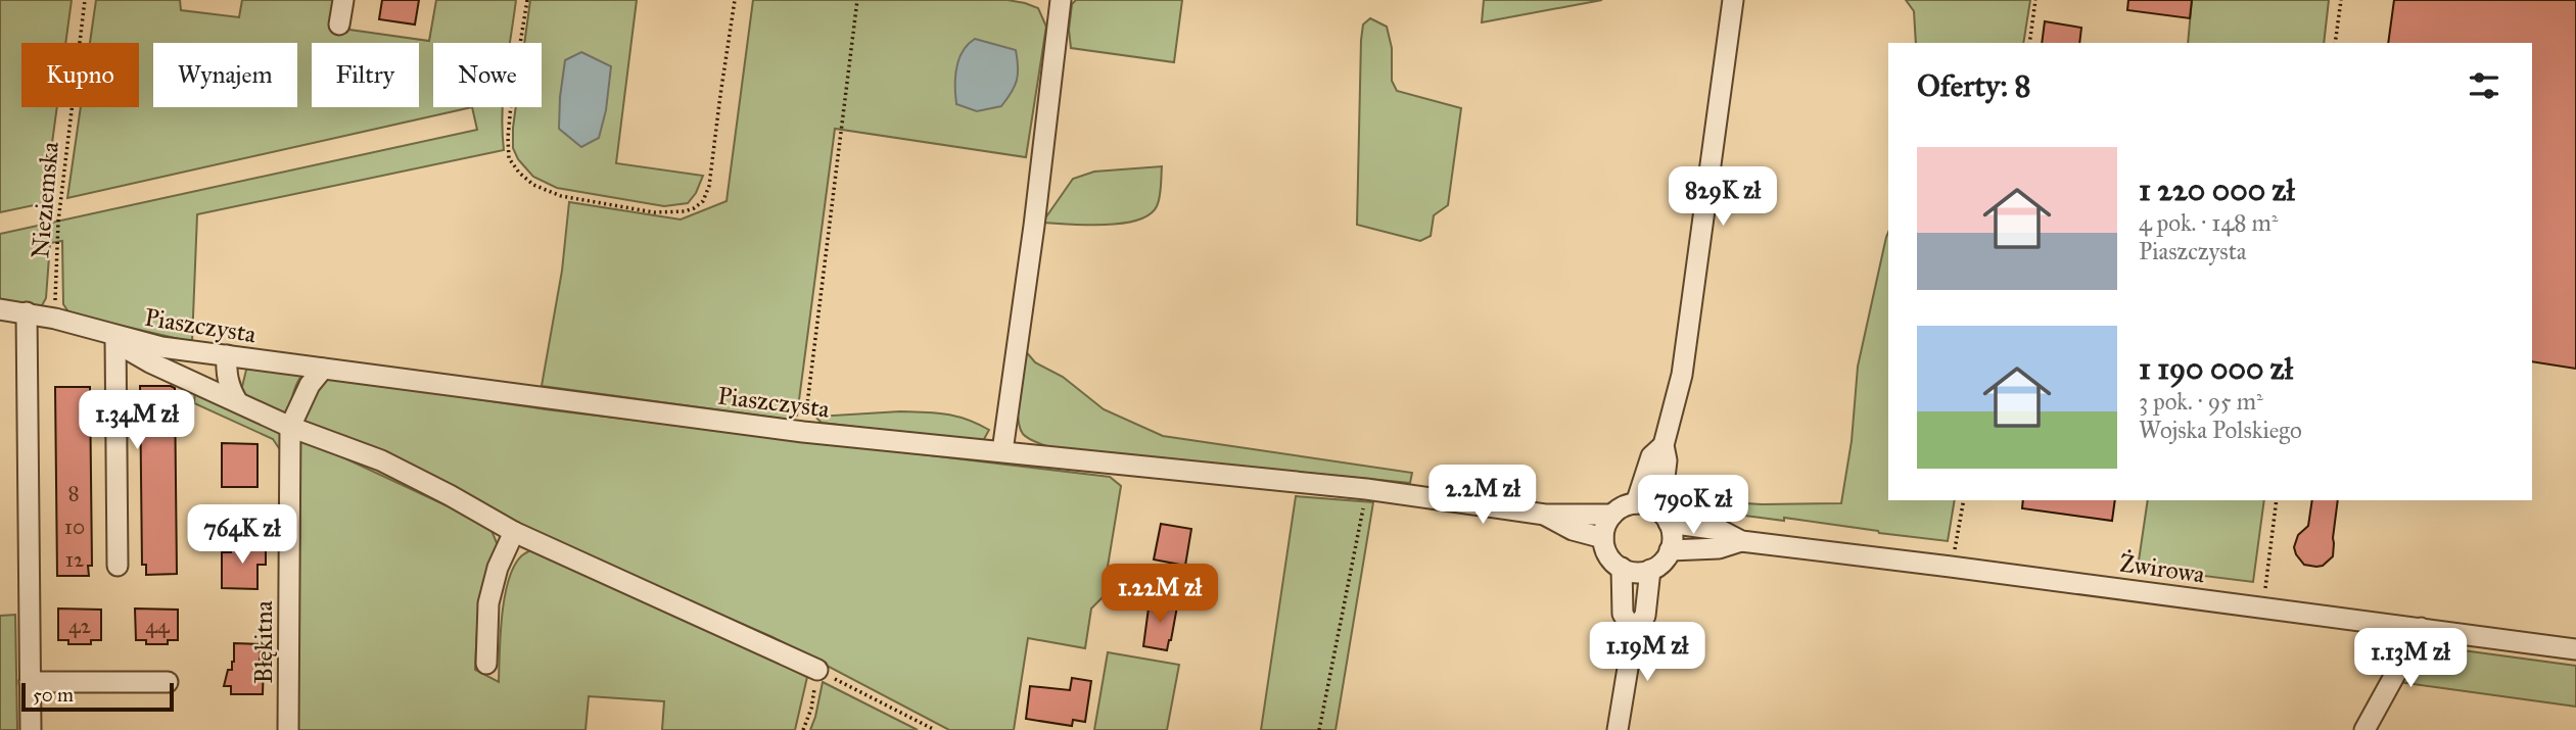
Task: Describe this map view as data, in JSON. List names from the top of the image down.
{
  "streets": {
    "street": ["Piaszczysta", "Żwirowa", "Błękitna"],
    "path": ["Nieziemska"]
  },
  "crossings": [
    ["Nieziemska", "Piaszczysta"],
    ["Piaszczysta", "Żwirowa"]
  ],
  "house_numbers": [
    "8",
    "10",
    "12",
    "42",
    "44"
  ],
  "scale_bar": "50 m",
  "page": {
    "chip": [
      "Kupno",
      "Wynajem",
      "Filtry",
      "Nowe"
    ],
    "heading": "Oferty: 8",
    "list": [
      {
        "name": "1 220 000 zł",
        "note": "4 pok. · 148 m² · Piaszczysta"
      },
      {
        "name": "1 190 000 zł",
        "note": "3 pok. · 95 m² · Wojska Polskiego"
      }
    ],
    "price": [
      "829K zł",
      "1.34M zł",
      "2.2M zł",
      "790K zł",
      "764K zł",
      "1.22M zł",
      "1.19M zł",
      "1.13M zł"
    ],
    "scale": "50 m"
  }
}
